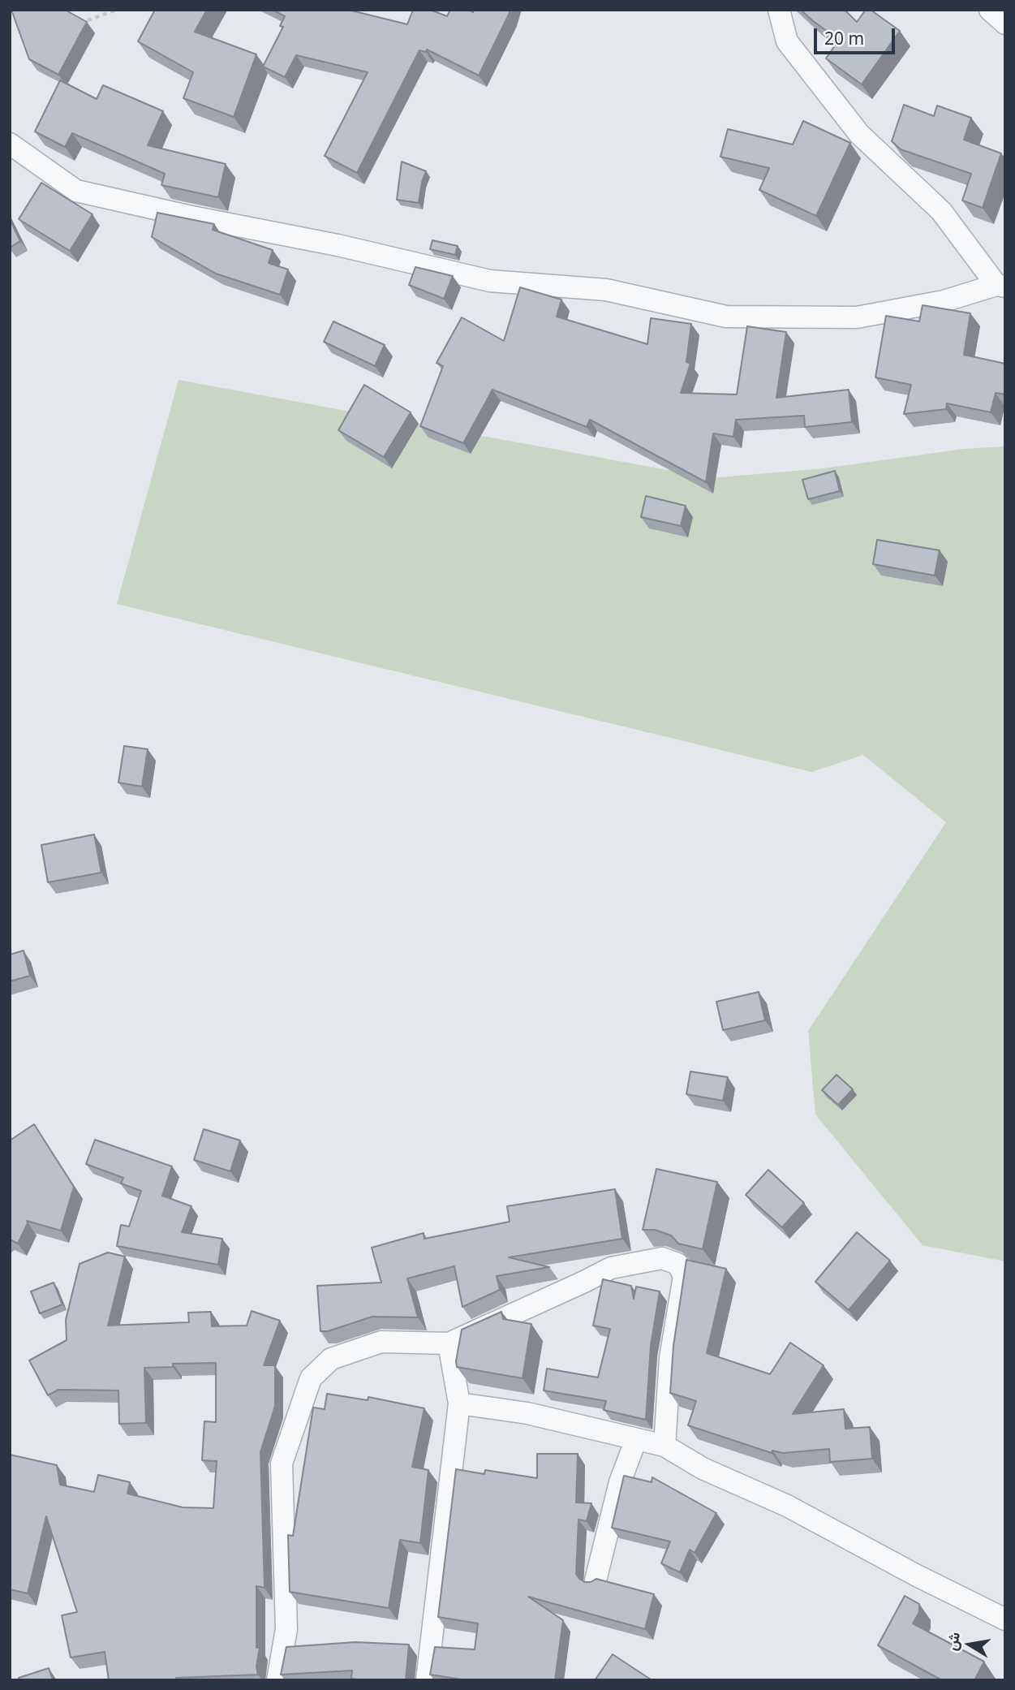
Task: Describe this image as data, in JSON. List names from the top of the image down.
{
  "scale_bar": "20 m",
  "north": "left"
}
